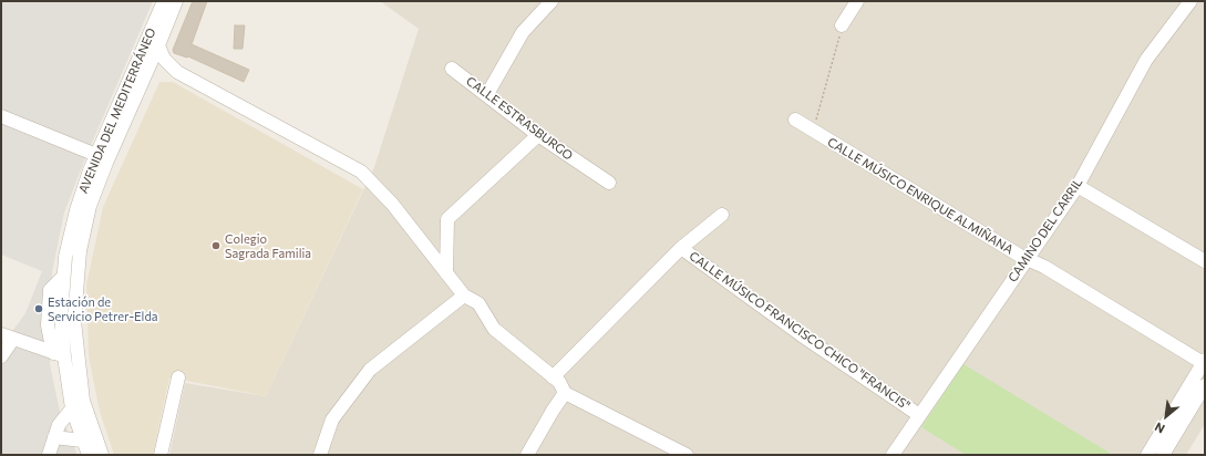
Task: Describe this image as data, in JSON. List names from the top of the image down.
{
  "streets": {
    "street": [
      "AVENIDA DEL MEDITERRÁNEO",
      "CALLE ESTRASBURGO",
      "CALLE MÚSICO ENRIQUE ALMIÑANA",
      "CAMINO DEL CARRIL",
      "CALLE MÚSICO FRANCISCO CHICO \"FRANCIS\""
    ]
  },
  "crossings": [
    ["CALLE MÚSICO ENRIQUE ALMIÑANA", "CAMINO DEL CARRIL"],
    ["CAMINO DEL CARRIL", "CALLE MÚSICO FRANCISCO CHICO \"FRANCIS\""]
  ],
  "places": ["Colegio Sagrada Familia", "Estación de Servicio Petrer-Elda"],
  "north": "bottom left"
}
